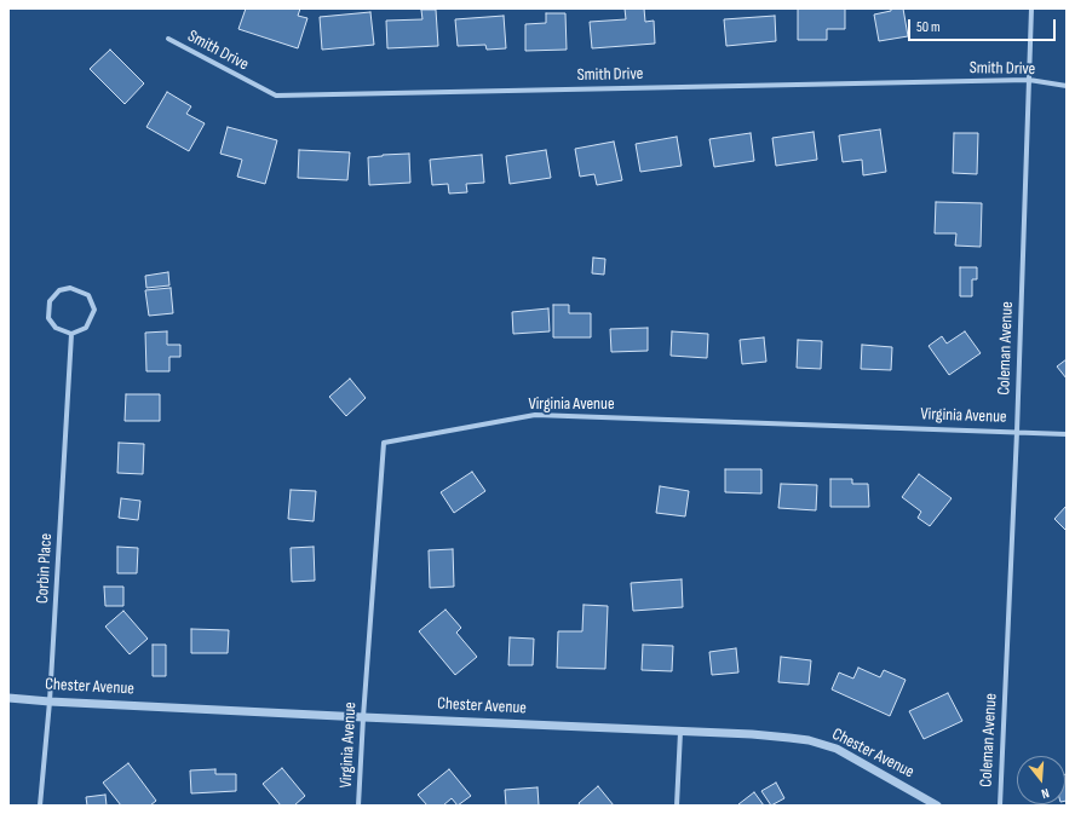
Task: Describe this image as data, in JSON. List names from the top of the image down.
{
  "streets": {
    "street": [
      "Smith Drive",
      "Coleman Avenue",
      "Virginia Avenue",
      "Corbin Place",
      "Chester Avenue"
    ]
  },
  "crossings": [
    ["Smith Drive", "Coleman Avenue"],
    ["Coleman Avenue", "Virginia Avenue"],
    ["Virginia Avenue", "Chester Avenue"],
    ["Corbin Place", "Chester Avenue"]
  ],
  "scale_bar": "50 m",
  "north": "bottom"
}
